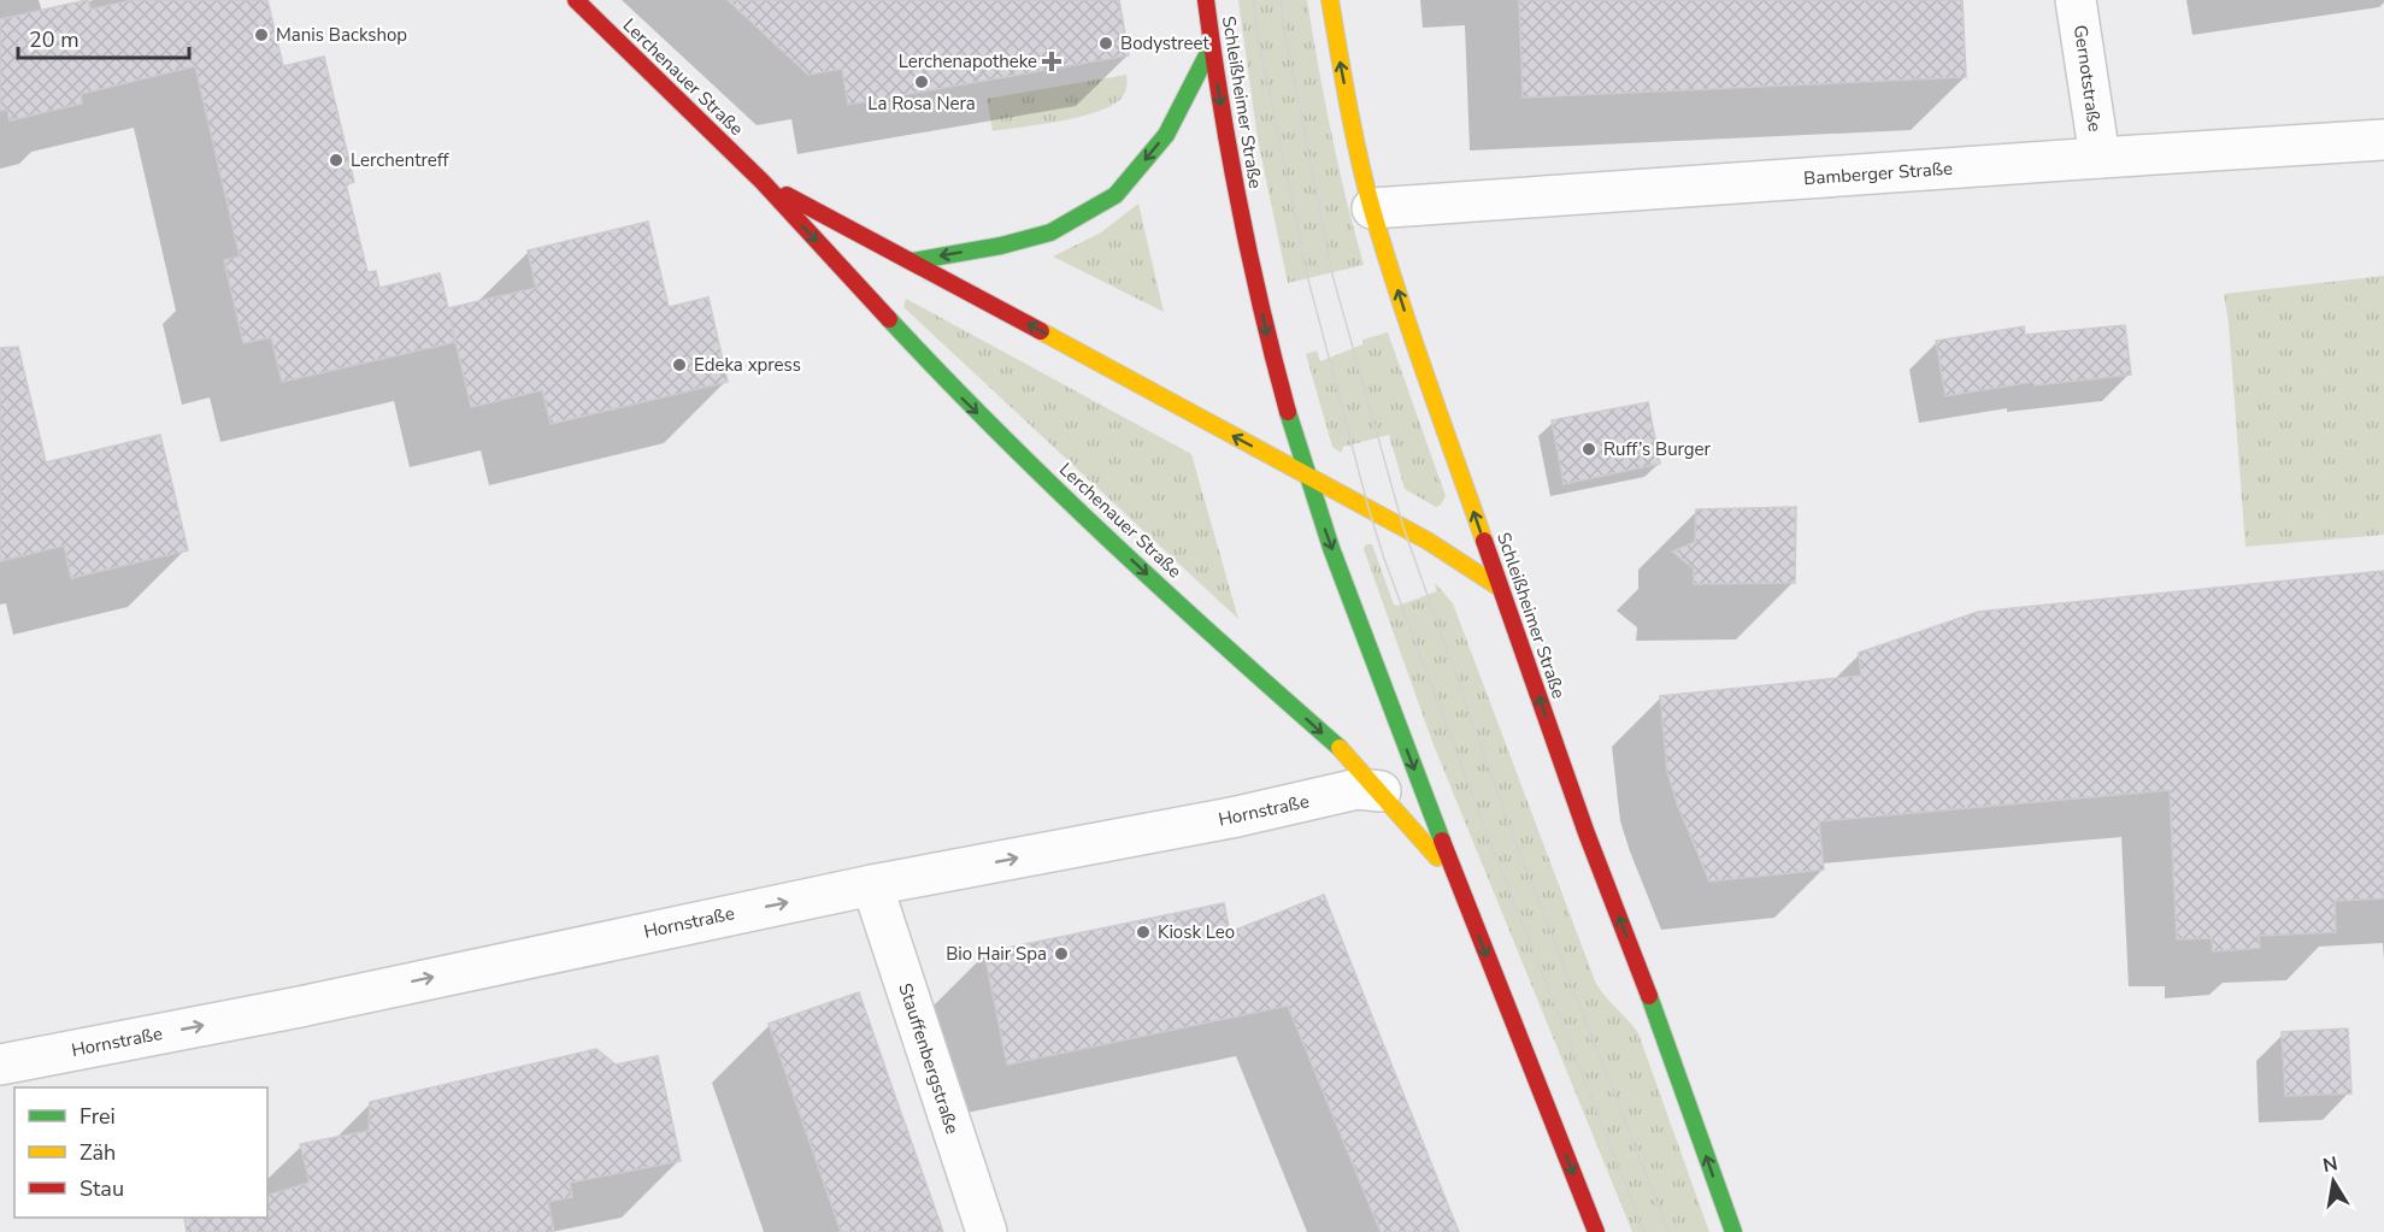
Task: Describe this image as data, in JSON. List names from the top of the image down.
{
  "streets": {
    "main road": ["Lerchenauer Straße", "Schleißheimer Straße"],
    "street": [
      "Gernotstraße",
      "Bamberger Straße",
      "Hornstraße",
      "Stauffenbergstraße"
    ]
  },
  "crossings": [
    ["Lerchenauer Straße", "Schleißheimer Straße"],
    ["Lerchenauer Straße", "Hornstraße"],
    ["Gernotstraße", "Bamberger Straße"],
    ["Schleißheimer Straße", "Bamberger Straße"],
    ["Hornstraße", "Stauffenbergstraße"]
  ],
  "one_way": ["Hornstraße"],
  "places": {
    "other": [
      "Manis Backshop",
      "Bodystreet",
      "La Rosa Nera",
      "Lerchentreff",
      "Edeka xpress",
      "Ruff’s Burger",
      "Kiosk Leo",
      "Bio Hair Spa"
    ],
    "health": ["Lerchenapotheke"]
  },
  "legend": ["Frei", "Zäh", "Stau"],
  "scale_bar": "20 m",
  "north": "top"
}
